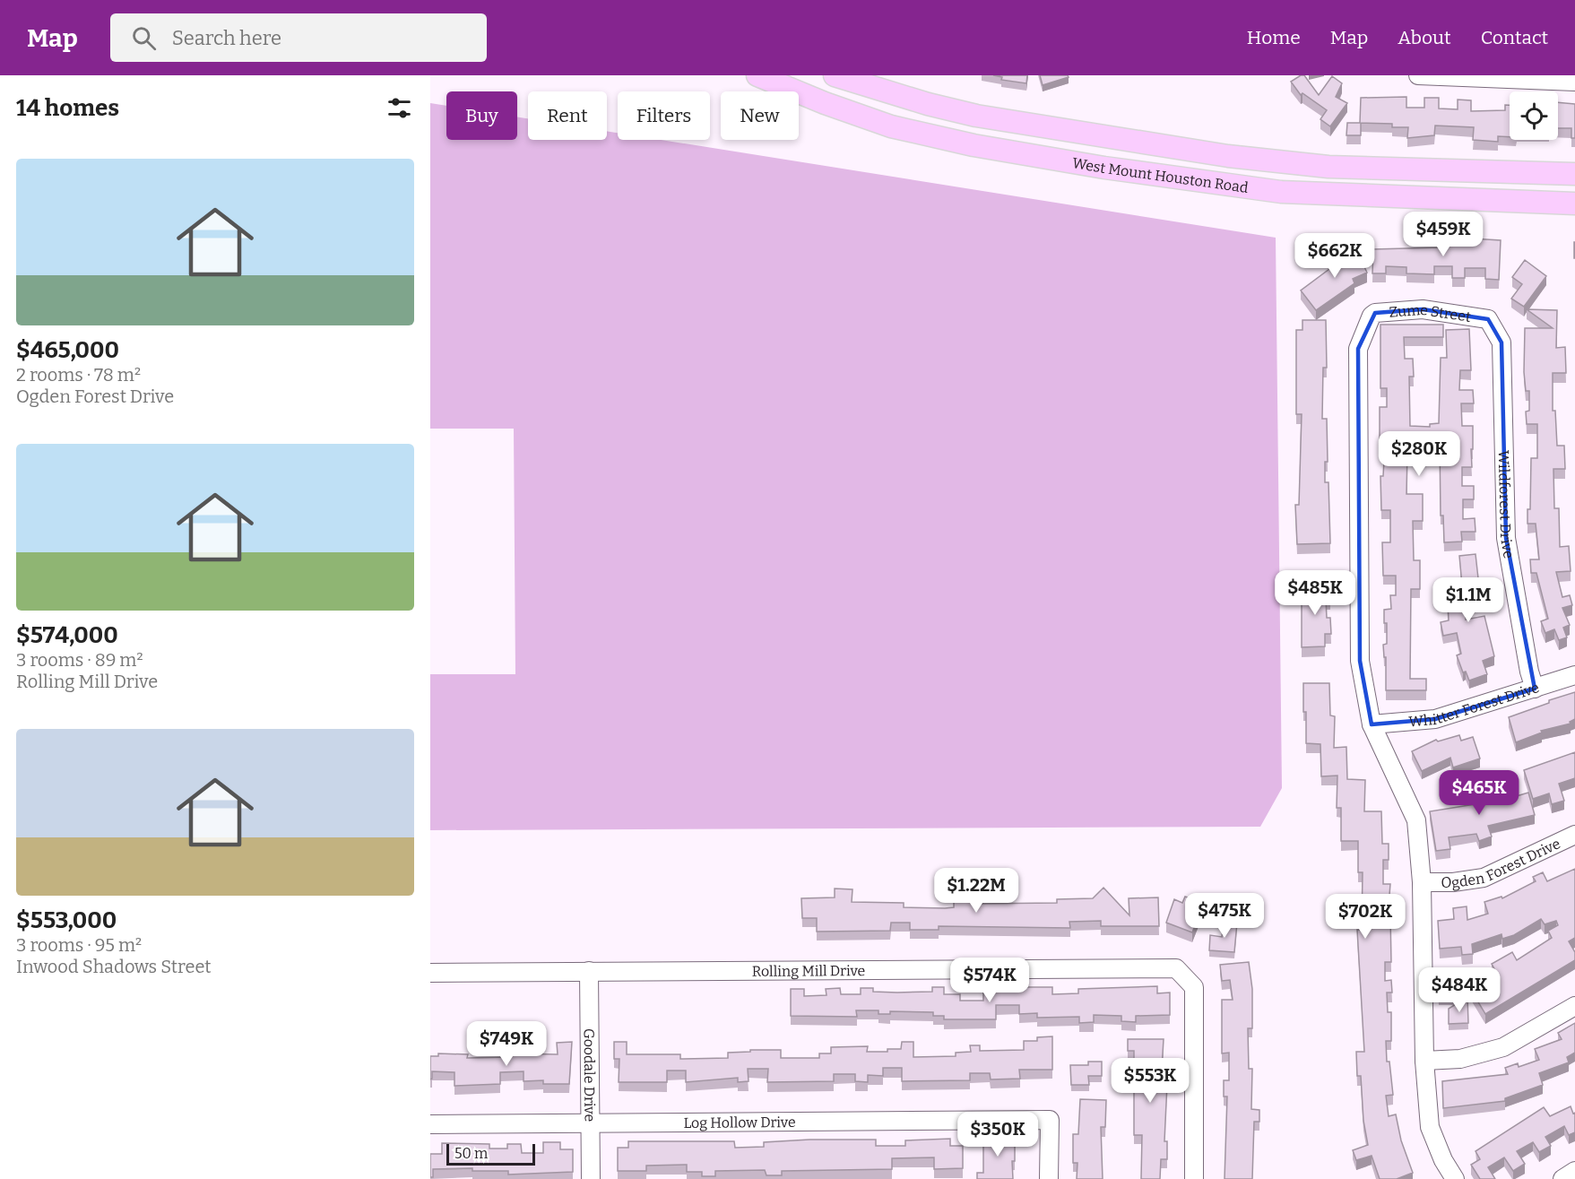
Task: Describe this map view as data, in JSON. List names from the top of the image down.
{
  "streets": {
    "main road": ["West Mount Houston Road"],
    "street": [
      "Zume Street",
      "Wildforest Drive",
      "Whitter Forest Drive",
      "Ogden Forest Drive",
      "Rolling Mill Drive",
      "Goodale Drive",
      "Log Hollow Drive"
    ]
  },
  "crossings": [
    ["Zume Street", "Wildforest Drive"],
    ["Zume Street", "Whitter Forest Drive"],
    ["Wildforest Drive", "Whitter Forest Drive"],
    ["Rolling Mill Drive", "Goodale Drive"],
    ["Goodale Drive", "Log Hollow Drive"]
  ],
  "scale_bar": "50 m",
  "page": {
    "header": "Map",
    "search": "Search here",
    "nav": [
      "Home",
      "Map",
      "About",
      "Contact"
    ],
    "heading": "14 homes",
    "chip": [
      "Buy",
      "Rent",
      "Filters",
      "New"
    ],
    "list": [
      {
        "name": "$465,000",
        "note": "2 rooms · 78 m² · Ogden Forest Drive"
      },
      {
        "name": "$574,000",
        "note": "3 rooms · 89 m² · Rolling Mill Drive"
      },
      {
        "name": "$553,000",
        "note": "3 rooms · 95 m² · Inwood Shadows Street"
      }
    ],
    "price": [
      "$459K",
      "$662K",
      "$280K",
      "$485K",
      "$1.1M",
      "$465K",
      "$1.22M",
      "$475K",
      "$702K",
      "$574K",
      "$484K",
      "$749K",
      "$553K",
      "$350K"
    ],
    "scale": "50 m"
  }
}
